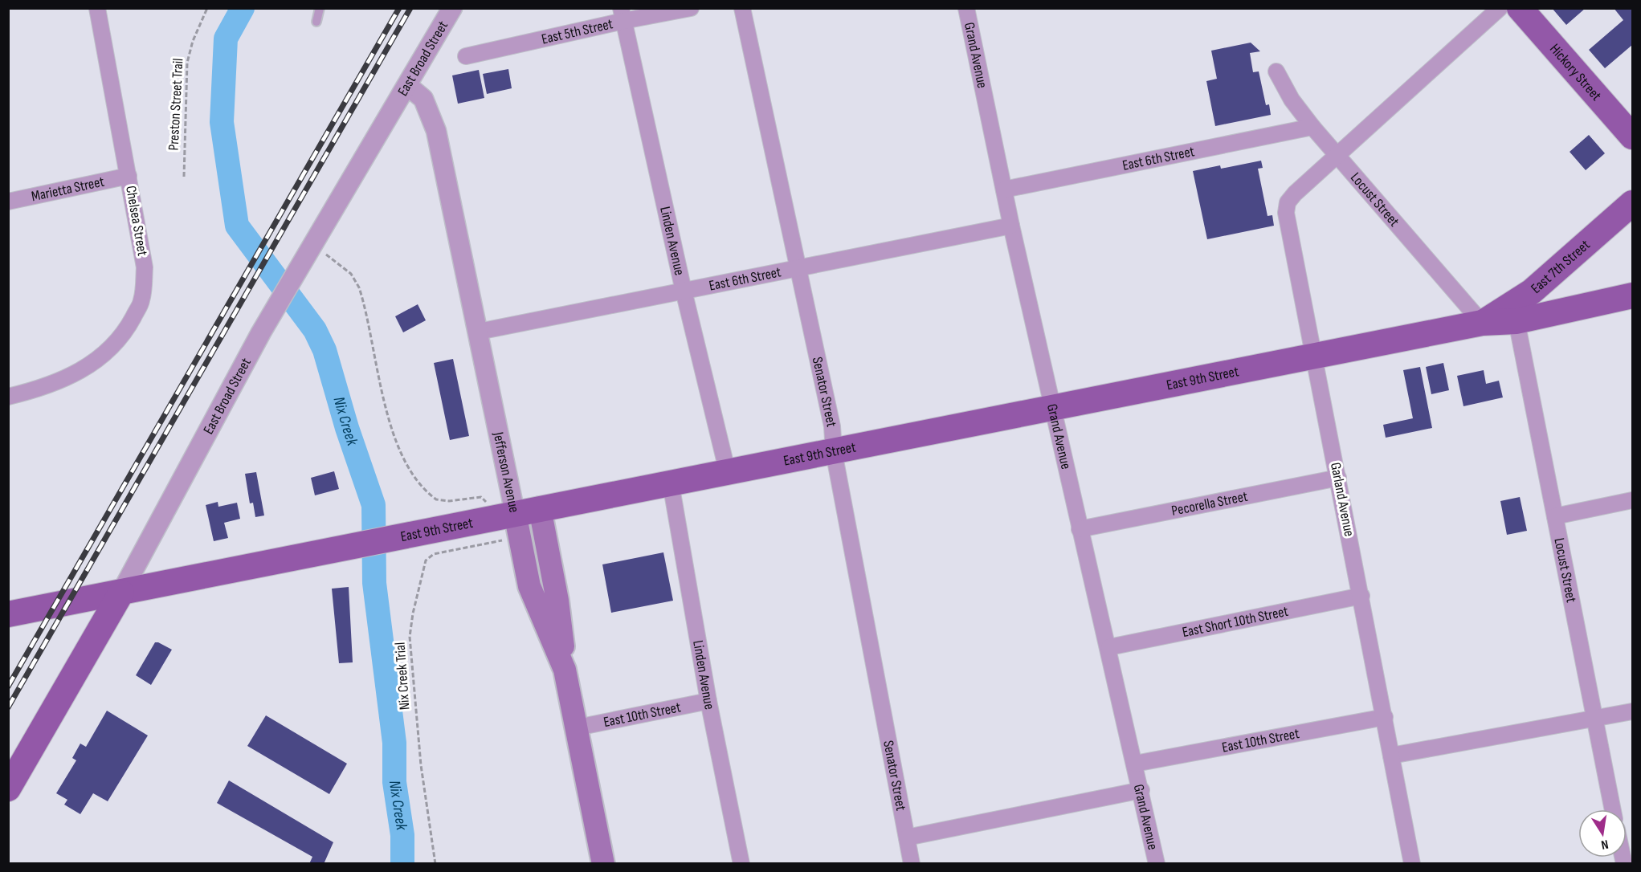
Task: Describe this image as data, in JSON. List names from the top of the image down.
{
  "streets": {
    "main road": [
      "East Broad Street",
      "Hickory Street",
      "East 7th Street",
      "East 9th Street",
      "Jefferson Avenue"
    ],
    "street": [
      "East 5th Street",
      "Grand Avenue",
      "East 6th Street",
      "Marietta Street",
      "Locust Street",
      "Chelsea Street",
      "Linden Avenue",
      "Senator Street",
      "Garland Avenue",
      "Pecorella Street",
      "East Short 10th Street",
      "East 10th Street"
    ],
    "path": ["Preston Street Trail", "Nix Creek Trial"]
  },
  "crossings": [
    ["East 5th Street", "Linden Avenue"],
    ["Grand Avenue", "East 6th Street"],
    ["Grand Avenue", "East 9th Street"],
    ["Grand Avenue", "Pecorella Street"],
    ["Grand Avenue", "East Short 10th Street"],
    ["Grand Avenue", "East 10th Street"],
    ["East Broad Street", "East 9th Street"],
    ["East Broad Street", "Jefferson Avenue"],
    ["East 6th Street", "Locust Street"],
    ["East 6th Street", "Linden Avenue"],
    ["East 6th Street", "Senator Street"],
    ["East 6th Street", "Jefferson Avenue"],
    ["Marietta Street", "Chelsea Street"],
    ["Locust Street", "East 7th Street"],
    ["Locust Street", "East 9th Street"],
    ["Locust Street", "Garland Avenue"],
    ["Linden Avenue", "East 9th Street"],
    ["Linden Avenue", "East 10th Street"],
    ["East 7th Street", "East 9th Street"],
    ["East 9th Street", "Senator Street"],
    ["East 9th Street", "Jefferson Avenue"],
    ["East 9th Street", "Garland Avenue"],
    ["Jefferson Avenue", "East 10th Street"],
    ["Garland Avenue", "Pecorella Street"],
    ["Garland Avenue", "East Short 10th Street"],
    ["Garland Avenue", "East 10th Street"]
  ],
  "water": ["Nix Creek"],
  "north": "bottom"
}
